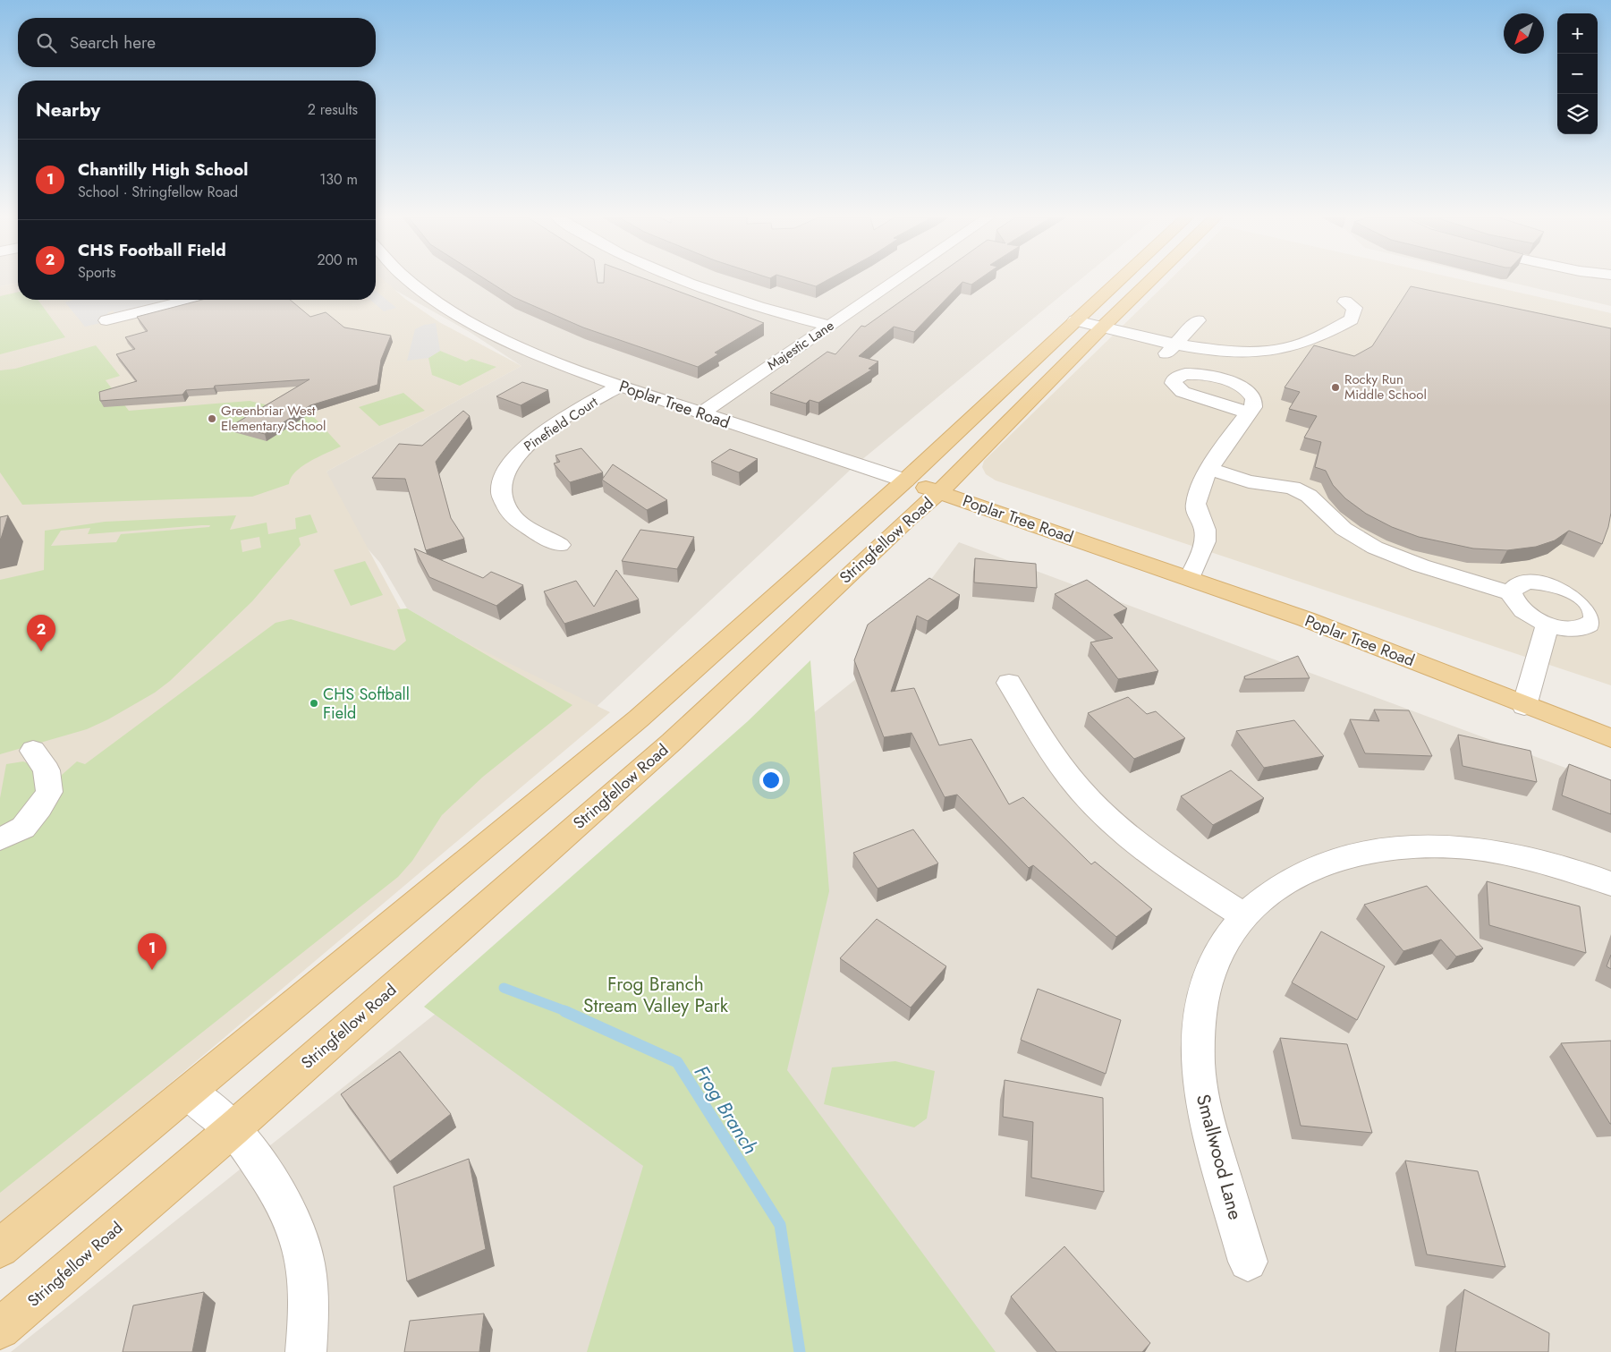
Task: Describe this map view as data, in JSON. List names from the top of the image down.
{
  "streets": {
    "main road": ["Poplar Tree Road", "Stringfellow Road"],
    "street": ["Majestic Lane", "Pinefield Court", "Smallwood Lane"]
  },
  "crossings": [
    ["Majestic Lane", "Poplar Tree Road"],
    ["Poplar Tree Road", "Pinefield Court"],
    ["Poplar Tree Road", "Stringfellow Road"]
  ],
  "water": ["Frog Branch"],
  "parks": ["Frog Branch Stream Valley Park"],
  "places": ["Rocky Run Middle School", "Greenbriar West Elementary School", "CHS Softball Field"],
  "north": "bottom left",
  "page": {
    "map_buttons": ["+", "−"],
    "search": "Search here",
    "heading": ["Nearby", "2 results"],
    "list": [
      {
        "mark": "1",
        "name": "Chantilly High School",
        "note": "School · Stringfellow Road",
        "value": "130 m"
      },
      {
        "mark": "2",
        "name": "CHS Football Field",
        "note": "Sports",
        "value": "200 m"
      }
    ],
    "pins": ["2", "1"]
  }
}
